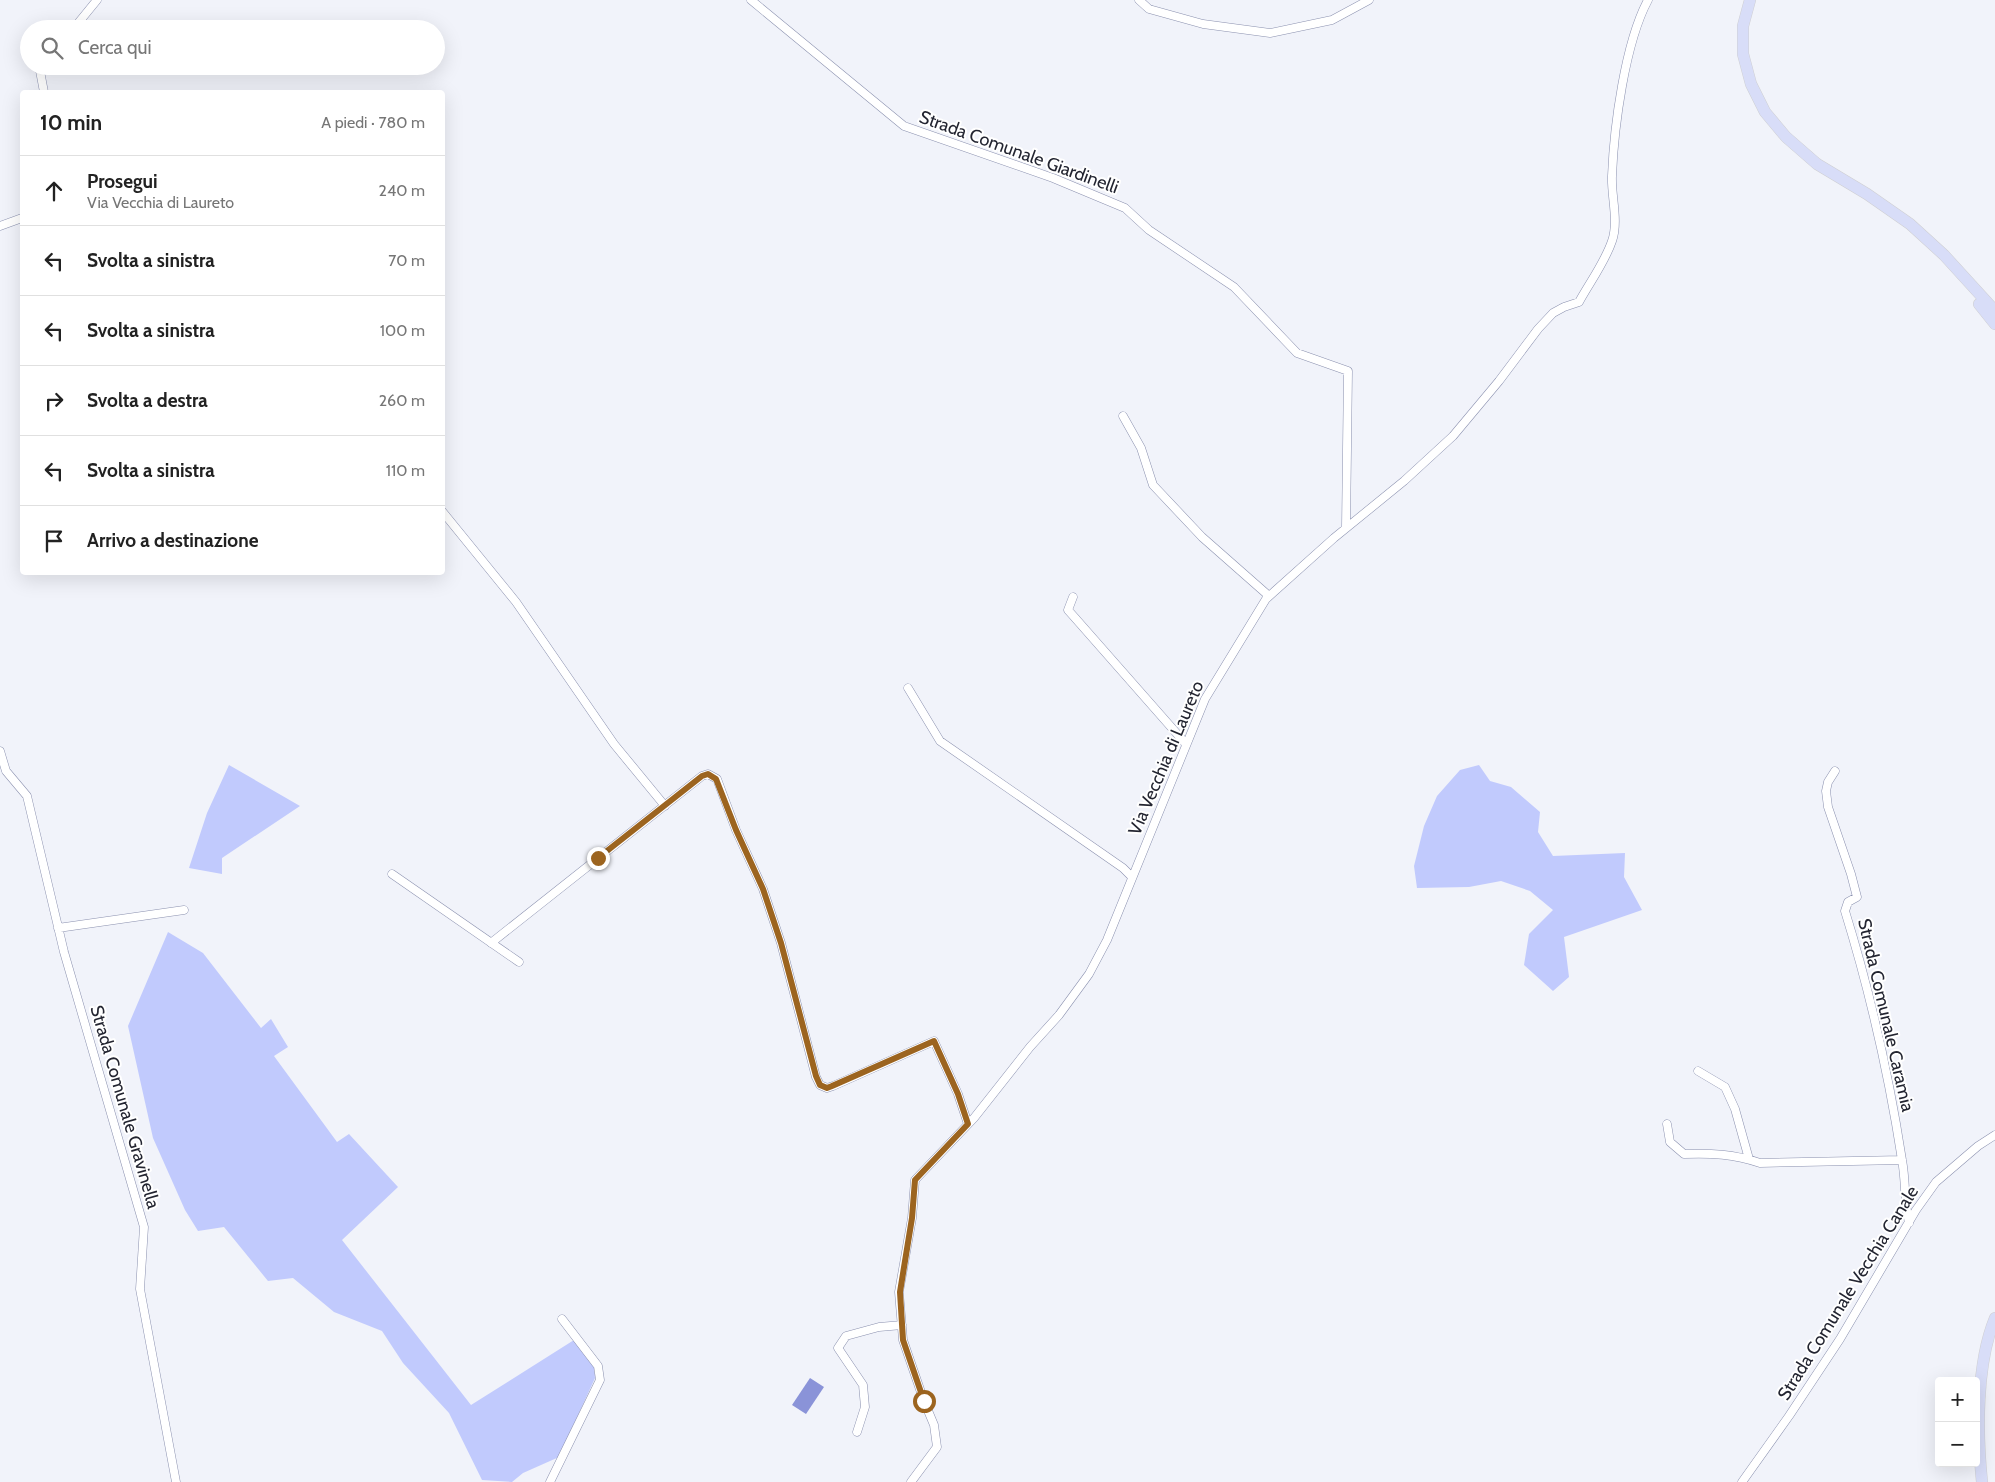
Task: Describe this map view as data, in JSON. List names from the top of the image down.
{
  "streets": {
    "street": [
      "Strada Comunale Giardinelli",
      "Via Vecchia di Laureto",
      "Strada Comunale Caramia",
      "Strada Comunale Gravinella",
      "Strada Comunale Vecchia Canale"
    ]
  },
  "crossings": [
    ["Strada Comunale Giardinelli", "Via Vecchia di Laureto"],
    ["Strada Comunale Caramia", "Strada Comunale Vecchia Canale"]
  ],
  "page": {
    "search": "Cerca qui",
    "heading": ["10 min", "A piedi · 780 m"],
    "list": [
      ["Prosegui", "Via Vecchia di Laureto", "240 m"],
      ["Svolta a sinistra", "70 m"],
      ["Svolta a sinistra", "100 m"],
      ["Svolta a destra", "260 m"],
      ["Svolta a sinistra", "110 m"],
      "Arrivo a destinazione"
    ],
    "map_buttons": ["+", "−"]
  }
}
